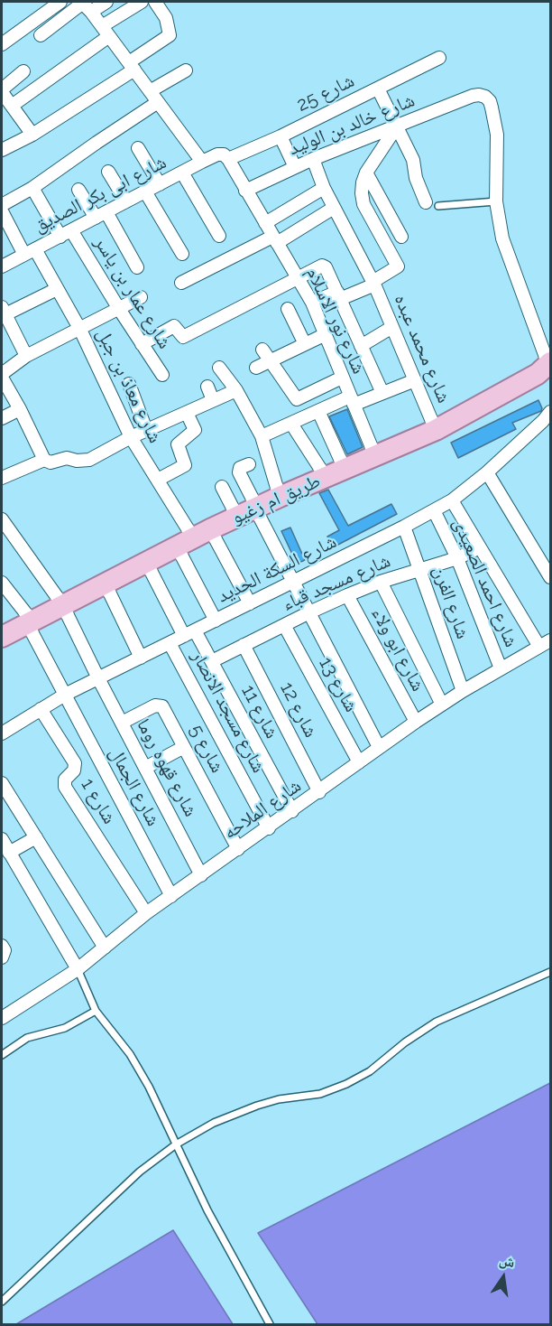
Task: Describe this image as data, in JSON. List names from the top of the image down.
{
  "streets": {
    "main road": ["طريق ام زغيو"],
    "street": [
      "شارع 25",
      "شارع خالد بن الوليد",
      "شارع ابى بكر الصديق",
      "شارع عمار بن ياسر",
      "شارع نور الاسلام",
      "شارع محمد عبده",
      "شارع معاذ بن جبل",
      "شارع السكة الحديد",
      "شارع مسجد قباء",
      "شارع احمد الصعيدى",
      "شارع الفرن",
      "شارع ابو ولاء",
      "شارع 13",
      "شارع 12",
      "شارع مسجد الانصار",
      "شارع 11",
      "شارع 5",
      "شارع قهوه روما",
      "شارع الجمال",
      "شارع 1",
      "شارع الملاحه"
    ]
  },
  "crossings": [
    ["شارع 25", "شارع ابى بكر الصديق"],
    ["شارع 25", "شارع نور الاسلام"],
    ["شارع خالد بن الوليد", "شارع نور الاسلام"],
    ["شارع ابى بكر الصديق", "شارع عمار بن ياسر"],
    ["شارع ابى بكر الصديق", "شارع نور الاسلام"],
    ["شارع ابى بكر الصديق", "شارع معاذ بن جبل"],
    ["شارع نور الاسلام", "شارع محمد عبده"],
    ["شارع نور الاسلام", "طريق ام زغيو"],
    ["شارع محمد عبده", "طريق ام زغيو"],
    ["شارع معاذ بن جبل", "طريق ام زغيو"],
    ["طريق ام زغيو", "شارع 11"],
    ["طريق ام زغيو", "شارع قهوه روما"],
    ["طريق ام زغيو", "شارع الجمال"],
    ["شارع السكة الحديد", "شارع احمد الصعيدى"],
    ["شارع السكة الحديد", "شارع الفرن"],
    ["شارع السكة الحديد", "شارع مسجد الانصار"],
    ["شارع السكة الحديد", "شارع 11"],
    ["شارع السكة الحديد", "شارع قهوه روما"],
    ["شارع السكة الحديد", "شارع الجمال"],
    ["شارع السكة الحديد", "شارع 1"],
    ["شارع مسجد قباء", "شارع احمد الصعيدى"],
    ["شارع مسجد قباء", "شارع الفرن"],
    ["شارع مسجد قباء", "شارع ابو ولاء"],
    ["شارع مسجد قباء", "شارع 13"],
    ["شارع مسجد قباء", "شارع 12"],
    ["شارع مسجد قباء", "شارع 11"],
    ["شارع احمد الصعيدى", "شارع الملاحه"],
    ["شارع الفرن", "شارع الملاحه"],
    ["شارع ابو ولاء", "شارع الملاحه"],
    ["شارع 13", "شارع الملاحه"],
    ["شارع 12", "شارع الملاحه"],
    ["شارع مسجد الانصار", "شارع الملاحه"],
    ["شارع 11", "شارع الملاحه"],
    ["شارع 5", "شارع قهوه روما"],
    ["شارع 5", "شارع الملاحه"],
    ["شارع قهوه روما", "شارع الملاحه"],
    ["شارع الجمال", "شارع الملاحه"],
    ["شارع 1", "شارع الملاحه"]
  ],
  "north": "top"
}
